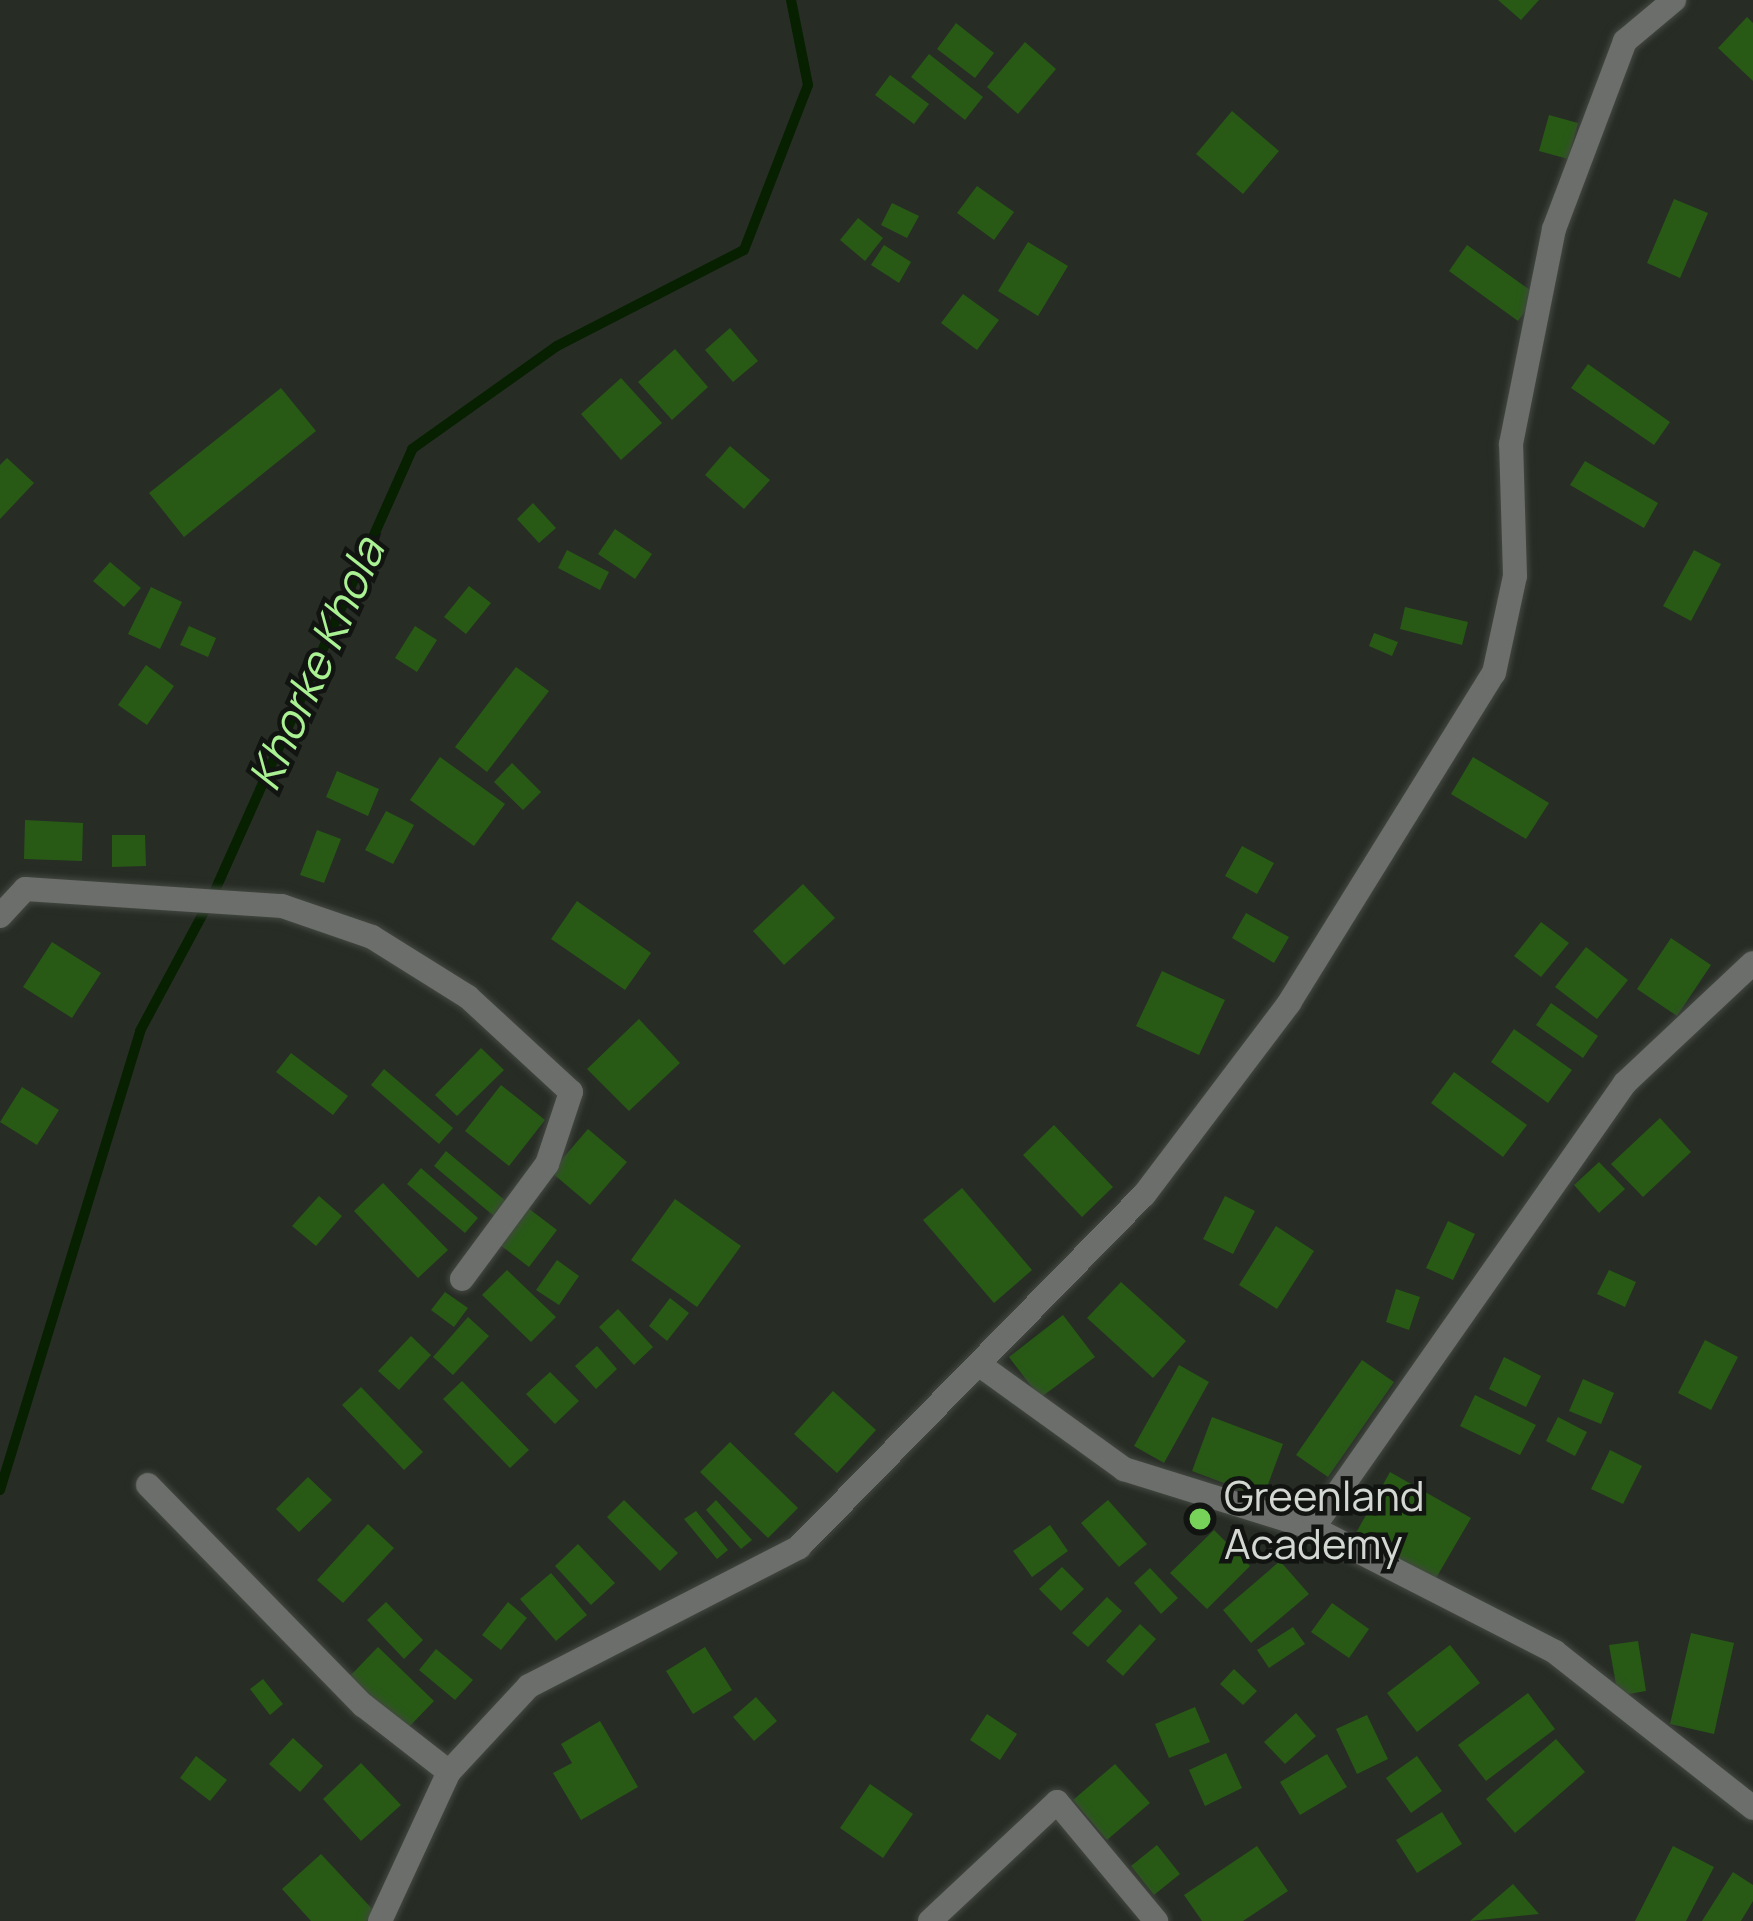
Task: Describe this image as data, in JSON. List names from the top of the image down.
{
  "water": ["Khorke Khola"],
  "places": ["Greenland Academy"]
}
